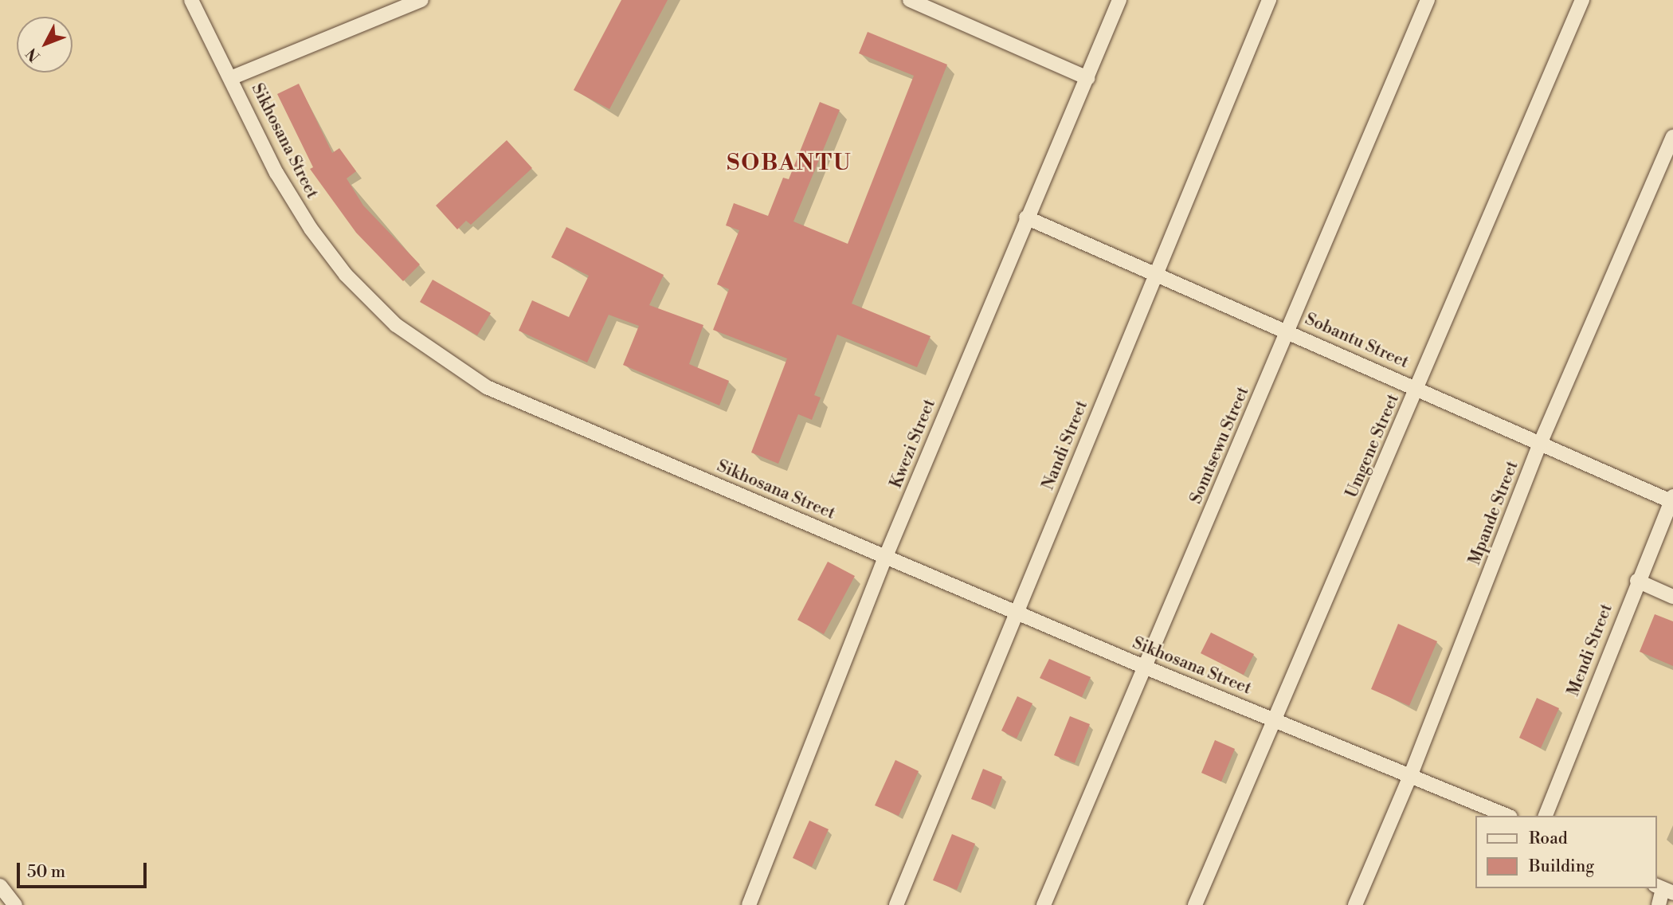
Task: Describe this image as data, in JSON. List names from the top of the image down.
{
  "streets": {
    "street": [
      "Sikhosana Street",
      "Sobantu Street",
      "Kwezi Street",
      "Nandi Street",
      "Somtsewu Street",
      "Umgene Street",
      "Mpande Street",
      "Mendi Street"
    ]
  },
  "crossings": [
    ["Sikhosana Street", "Kwezi Street"],
    ["Sikhosana Street", "Nandi Street"],
    ["Sikhosana Street", "Somtsewu Street"],
    ["Sikhosana Street", "Umgene Street"],
    ["Sikhosana Street", "Mpande Street"],
    ["Sobantu Street", "Kwezi Street"],
    ["Sobantu Street", "Nandi Street"],
    ["Sobantu Street", "Somtsewu Street"],
    ["Sobantu Street", "Umgene Street"],
    ["Sobantu Street", "Mpande Street"],
    ["Sobantu Street", "Mendi Street"]
  ],
  "districts": ["SOBANTU"],
  "legend": ["Road", "Building"],
  "scale_bar": "50 m",
  "north": "bottom left"
}
